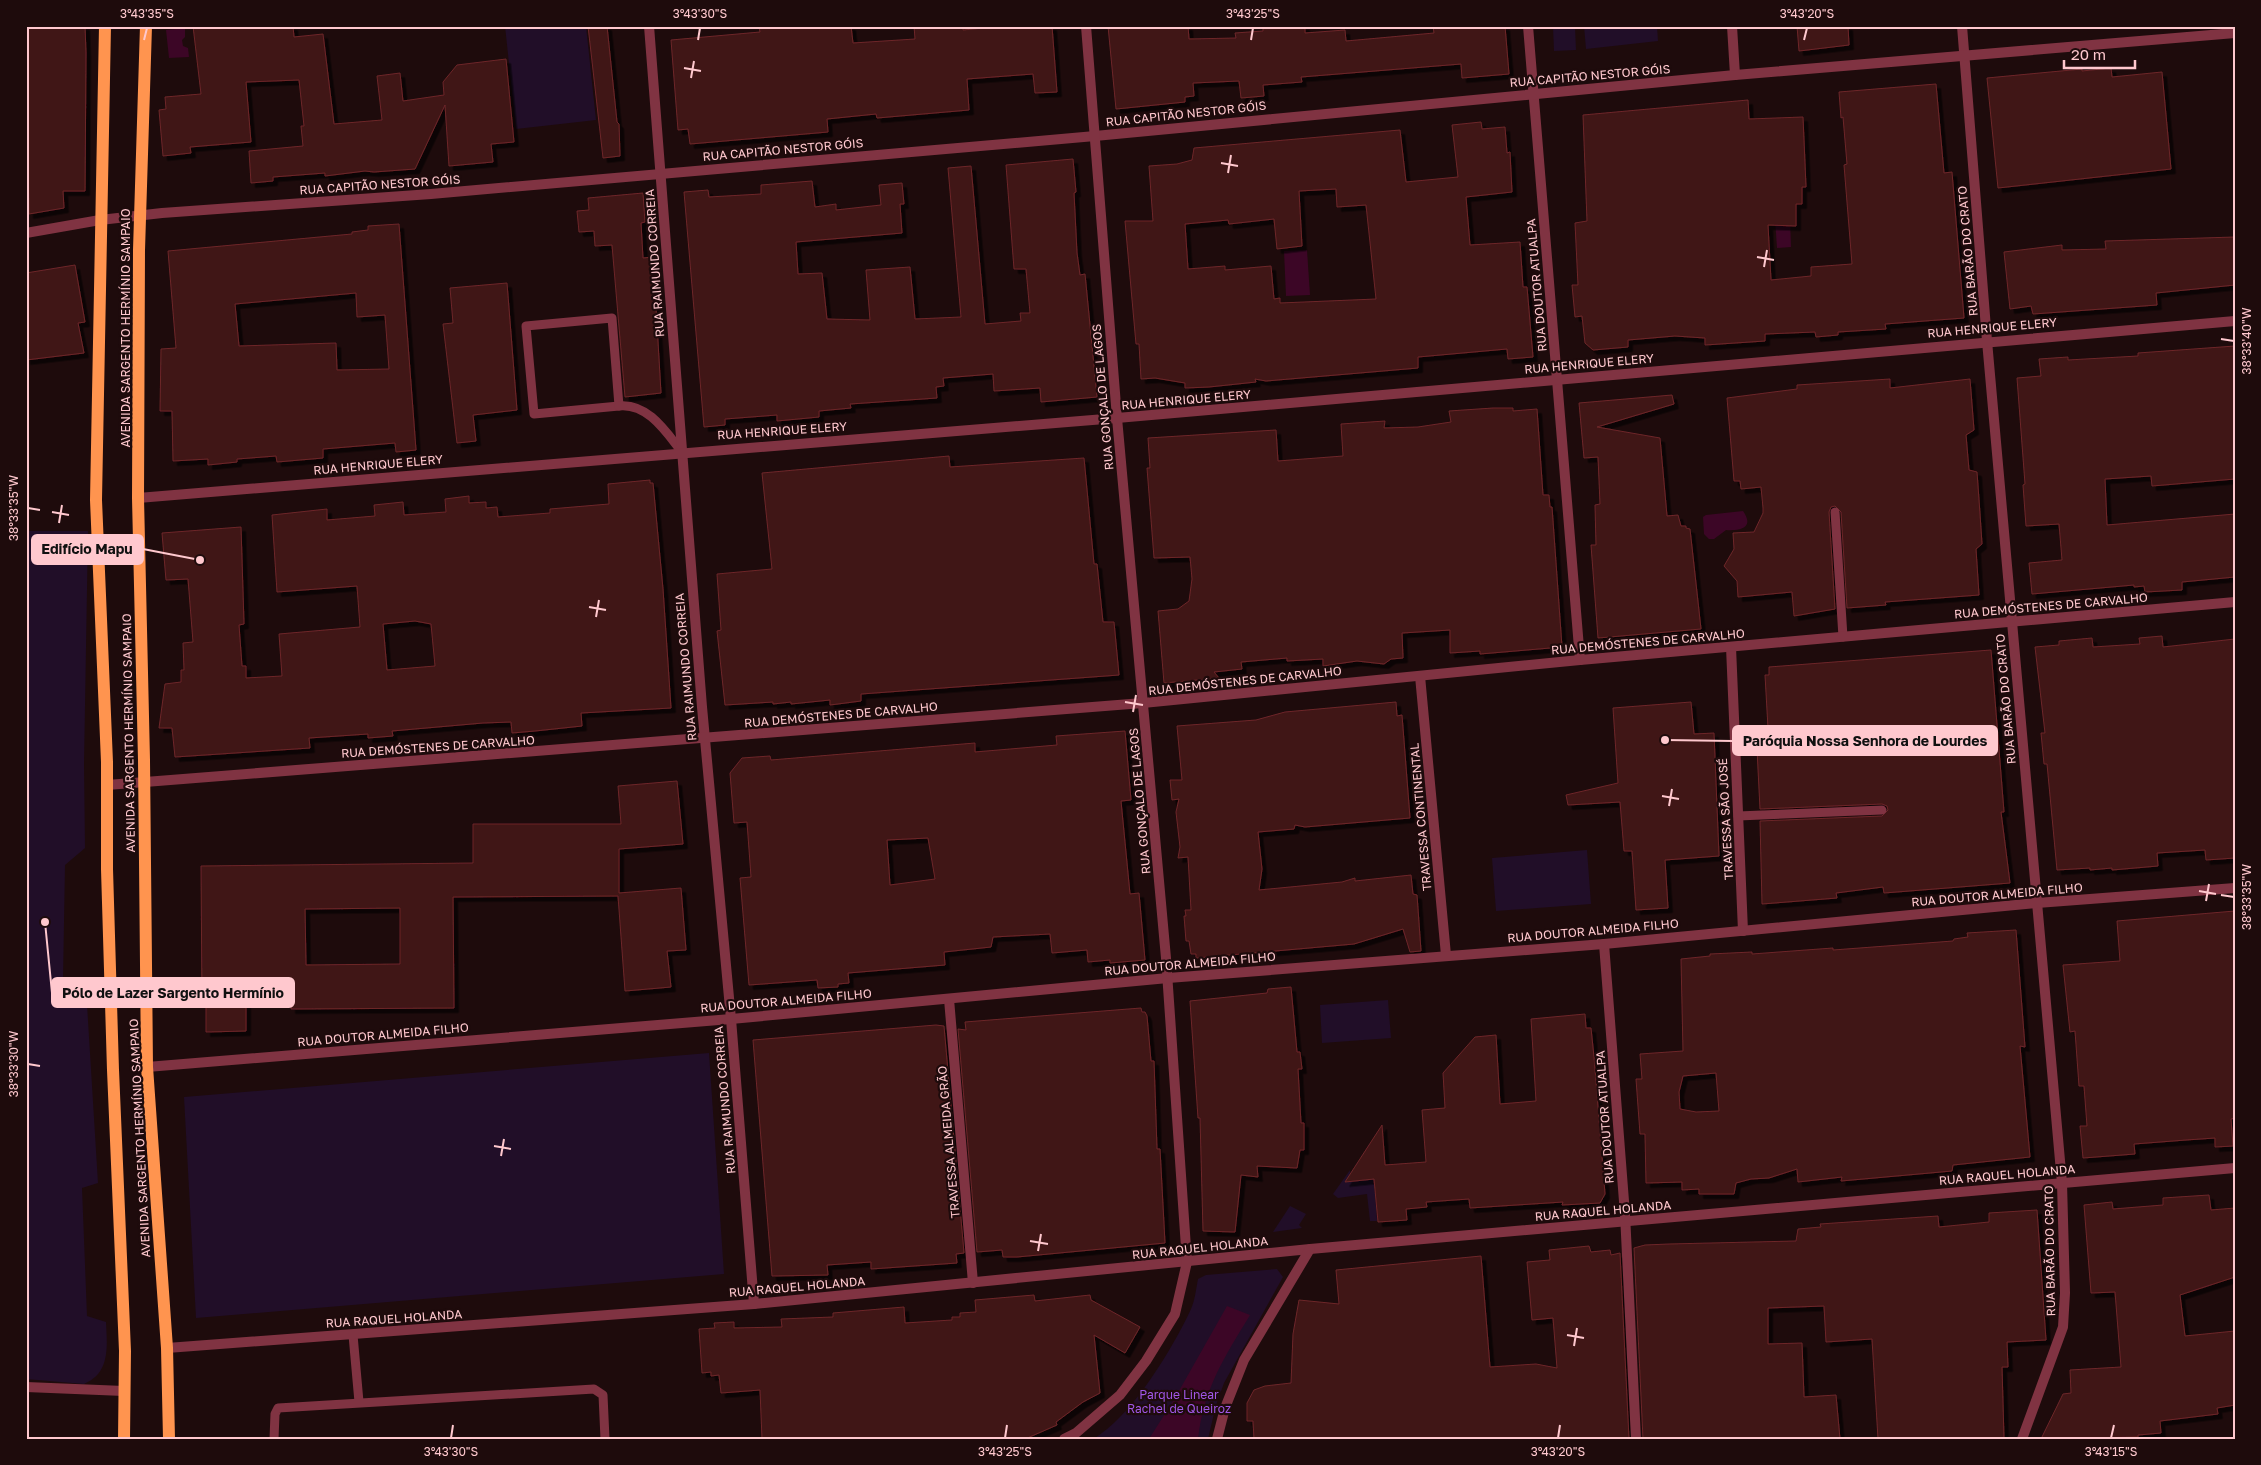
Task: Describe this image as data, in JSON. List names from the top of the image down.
{
  "streets": {
    "main road": ["AVENIDA SARGENTO HERMÍNIO SAMPAIO"],
    "street": [
      "RUA CAPITÃO NESTOR GÓIS",
      "RUA BARÃO DO CRATO",
      "RUA RAIMUNDO CORREIA",
      "RUA DOUTOR ATUALPA",
      "RUA HENRIQUE ELERY",
      "RUA GONÇALO DE LAGOS",
      "RUA DEMÓSTENES DE CARVALHO",
      "TRAVESSA CONTINENTAL",
      "TRAVESSA SÃO JOSÉ",
      "RUA DOUTOR ALMEIDA FILHO",
      "TRAVESSA ALMEIDA GRÃO",
      "RUA RAQUEL HOLANDA"
    ]
  },
  "crossings": [
    ["RUA CAPITÃO NESTOR GÓIS", "RUA BARÃO DO CRATO"],
    ["RUA CAPITÃO NESTOR GÓIS", "RUA RAIMUNDO CORREIA"],
    ["RUA CAPITÃO NESTOR GÓIS", "RUA DOUTOR ATUALPA"],
    ["RUA CAPITÃO NESTOR GÓIS", "AVENIDA SARGENTO HERMÍNIO SAMPAIO"],
    ["RUA CAPITÃO NESTOR GÓIS", "RUA GONÇALO DE LAGOS"],
    ["RUA BARÃO DO CRATO", "RUA HENRIQUE ELERY"],
    ["RUA BARÃO DO CRATO", "RUA DEMÓSTENES DE CARVALHO"],
    ["RUA BARÃO DO CRATO", "RUA DOUTOR ALMEIDA FILHO"],
    ["RUA BARÃO DO CRATO", "RUA RAQUEL HOLANDA"],
    ["RUA RAIMUNDO CORREIA", "RUA HENRIQUE ELERY"],
    ["RUA RAIMUNDO CORREIA", "RUA DEMÓSTENES DE CARVALHO"],
    ["RUA RAIMUNDO CORREIA", "RUA DOUTOR ALMEIDA FILHO"],
    ["RUA RAIMUNDO CORREIA", "RUA RAQUEL HOLANDA"],
    ["RUA DOUTOR ATUALPA", "RUA HENRIQUE ELERY"],
    ["RUA DOUTOR ATUALPA", "RUA DEMÓSTENES DE CARVALHO"],
    ["RUA DOUTOR ATUALPA", "RUA DOUTOR ALMEIDA FILHO"],
    ["RUA DOUTOR ATUALPA", "RUA RAQUEL HOLANDA"],
    ["AVENIDA SARGENTO HERMÍNIO SAMPAIO", "RUA HENRIQUE ELERY"],
    ["AVENIDA SARGENTO HERMÍNIO SAMPAIO", "RUA DEMÓSTENES DE CARVALHO"],
    ["AVENIDA SARGENTO HERMÍNIO SAMPAIO", "RUA DOUTOR ALMEIDA FILHO"],
    ["AVENIDA SARGENTO HERMÍNIO SAMPAIO", "RUA RAQUEL HOLANDA"],
    ["RUA HENRIQUE ELERY", "RUA GONÇALO DE LAGOS"],
    ["RUA GONÇALO DE LAGOS", "RUA DEMÓSTENES DE CARVALHO"],
    ["RUA GONÇALO DE LAGOS", "RUA DOUTOR ALMEIDA FILHO"],
    ["RUA GONÇALO DE LAGOS", "RUA RAQUEL HOLANDA"],
    ["RUA DEMÓSTENES DE CARVALHO", "TRAVESSA CONTINENTAL"],
    ["RUA DEMÓSTENES DE CARVALHO", "TRAVESSA SÃO JOSÉ"],
    ["TRAVESSA CONTINENTAL", "RUA DOUTOR ALMEIDA FILHO"],
    ["TRAVESSA SÃO JOSÉ", "RUA DOUTOR ALMEIDA FILHO"],
    ["RUA DOUTOR ALMEIDA FILHO", "TRAVESSA ALMEIDA GRÃO"],
    ["TRAVESSA ALMEIDA GRÃO", "RUA RAQUEL HOLANDA"]
  ],
  "parks": ["Parque Linear Rachel de Queiroz"],
  "places": ["Edifício Mapu", "Paróquia Nossa Senhora de Lourdes", "Pólo de Lazer Sargento Hermínio"],
  "scale_bar": "20 m",
  "coordinates": [
    "3°43'35\"S",
    "3°43'30\"S",
    "3°43'25\"S",
    "3°43'20\"S",
    "38°33'40\"W",
    "38°33'35\"W",
    "38°33'30\"W",
    "3°43'15\"S"
  ]
}
